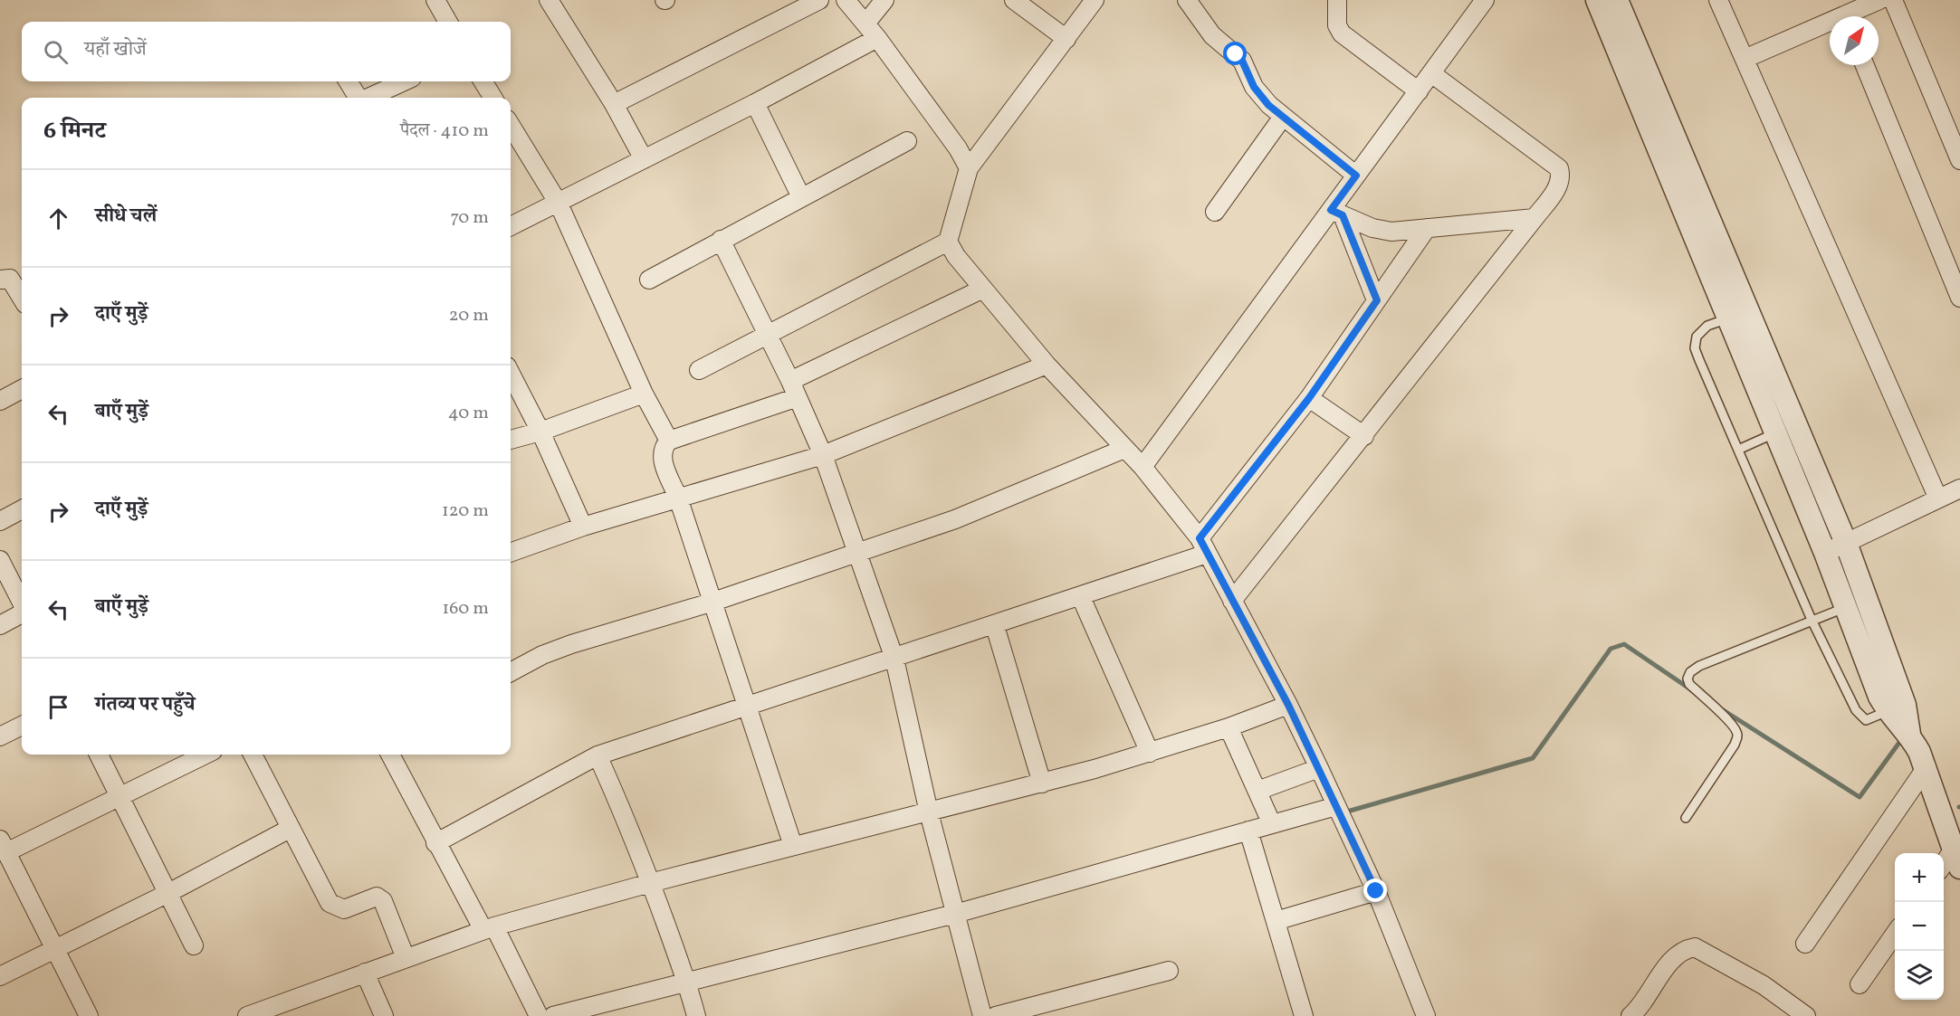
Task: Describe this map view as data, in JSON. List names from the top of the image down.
{
  "north": "top right",
  "page": {
    "search": "यहाँ खोजें",
    "heading": ["6 मिनट", "पैदल · 410 m"],
    "list": [
      ["सीधे चलें", "70 m"],
      ["दाएँ मुड़ें", "20 m"],
      ["बाएँ मुड़ें", "40 m"],
      ["दाएँ मुड़ें", "120 m"],
      ["बाएँ मुड़ें", "160 m"],
      "गंतव्य पर पहुँचे"
    ],
    "map_buttons": ["+", "−"]
  }
}
